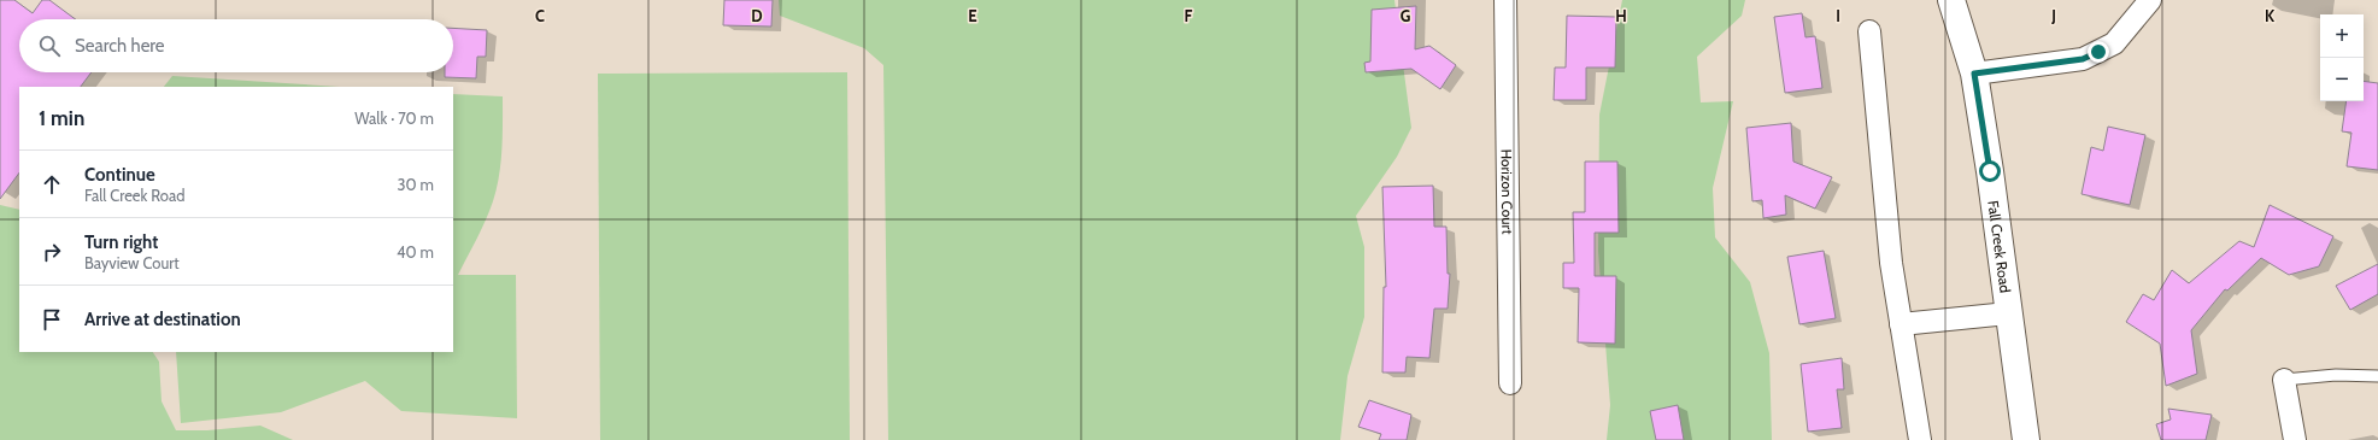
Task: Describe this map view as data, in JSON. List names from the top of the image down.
{
  "streets": {
    "main road": ["Fall Creek Road"],
    "street": ["Horizon Court"]
  },
  "page": {
    "map_buttons": ["+", "−"],
    "search": "Search here",
    "heading": ["1 min", "Walk · 70 m"],
    "list": [
      ["Continue", "Fall Creek Road", "30 m"],
      ["Turn right", "Bayview Court", "40 m"],
      "Arrive at destination"
    ]
  },
  "grid": {
    "columns": [
      "C",
      "D",
      "E",
      "F",
      "G",
      "H",
      "I",
      "J",
      "K"
    ]
  }
}
